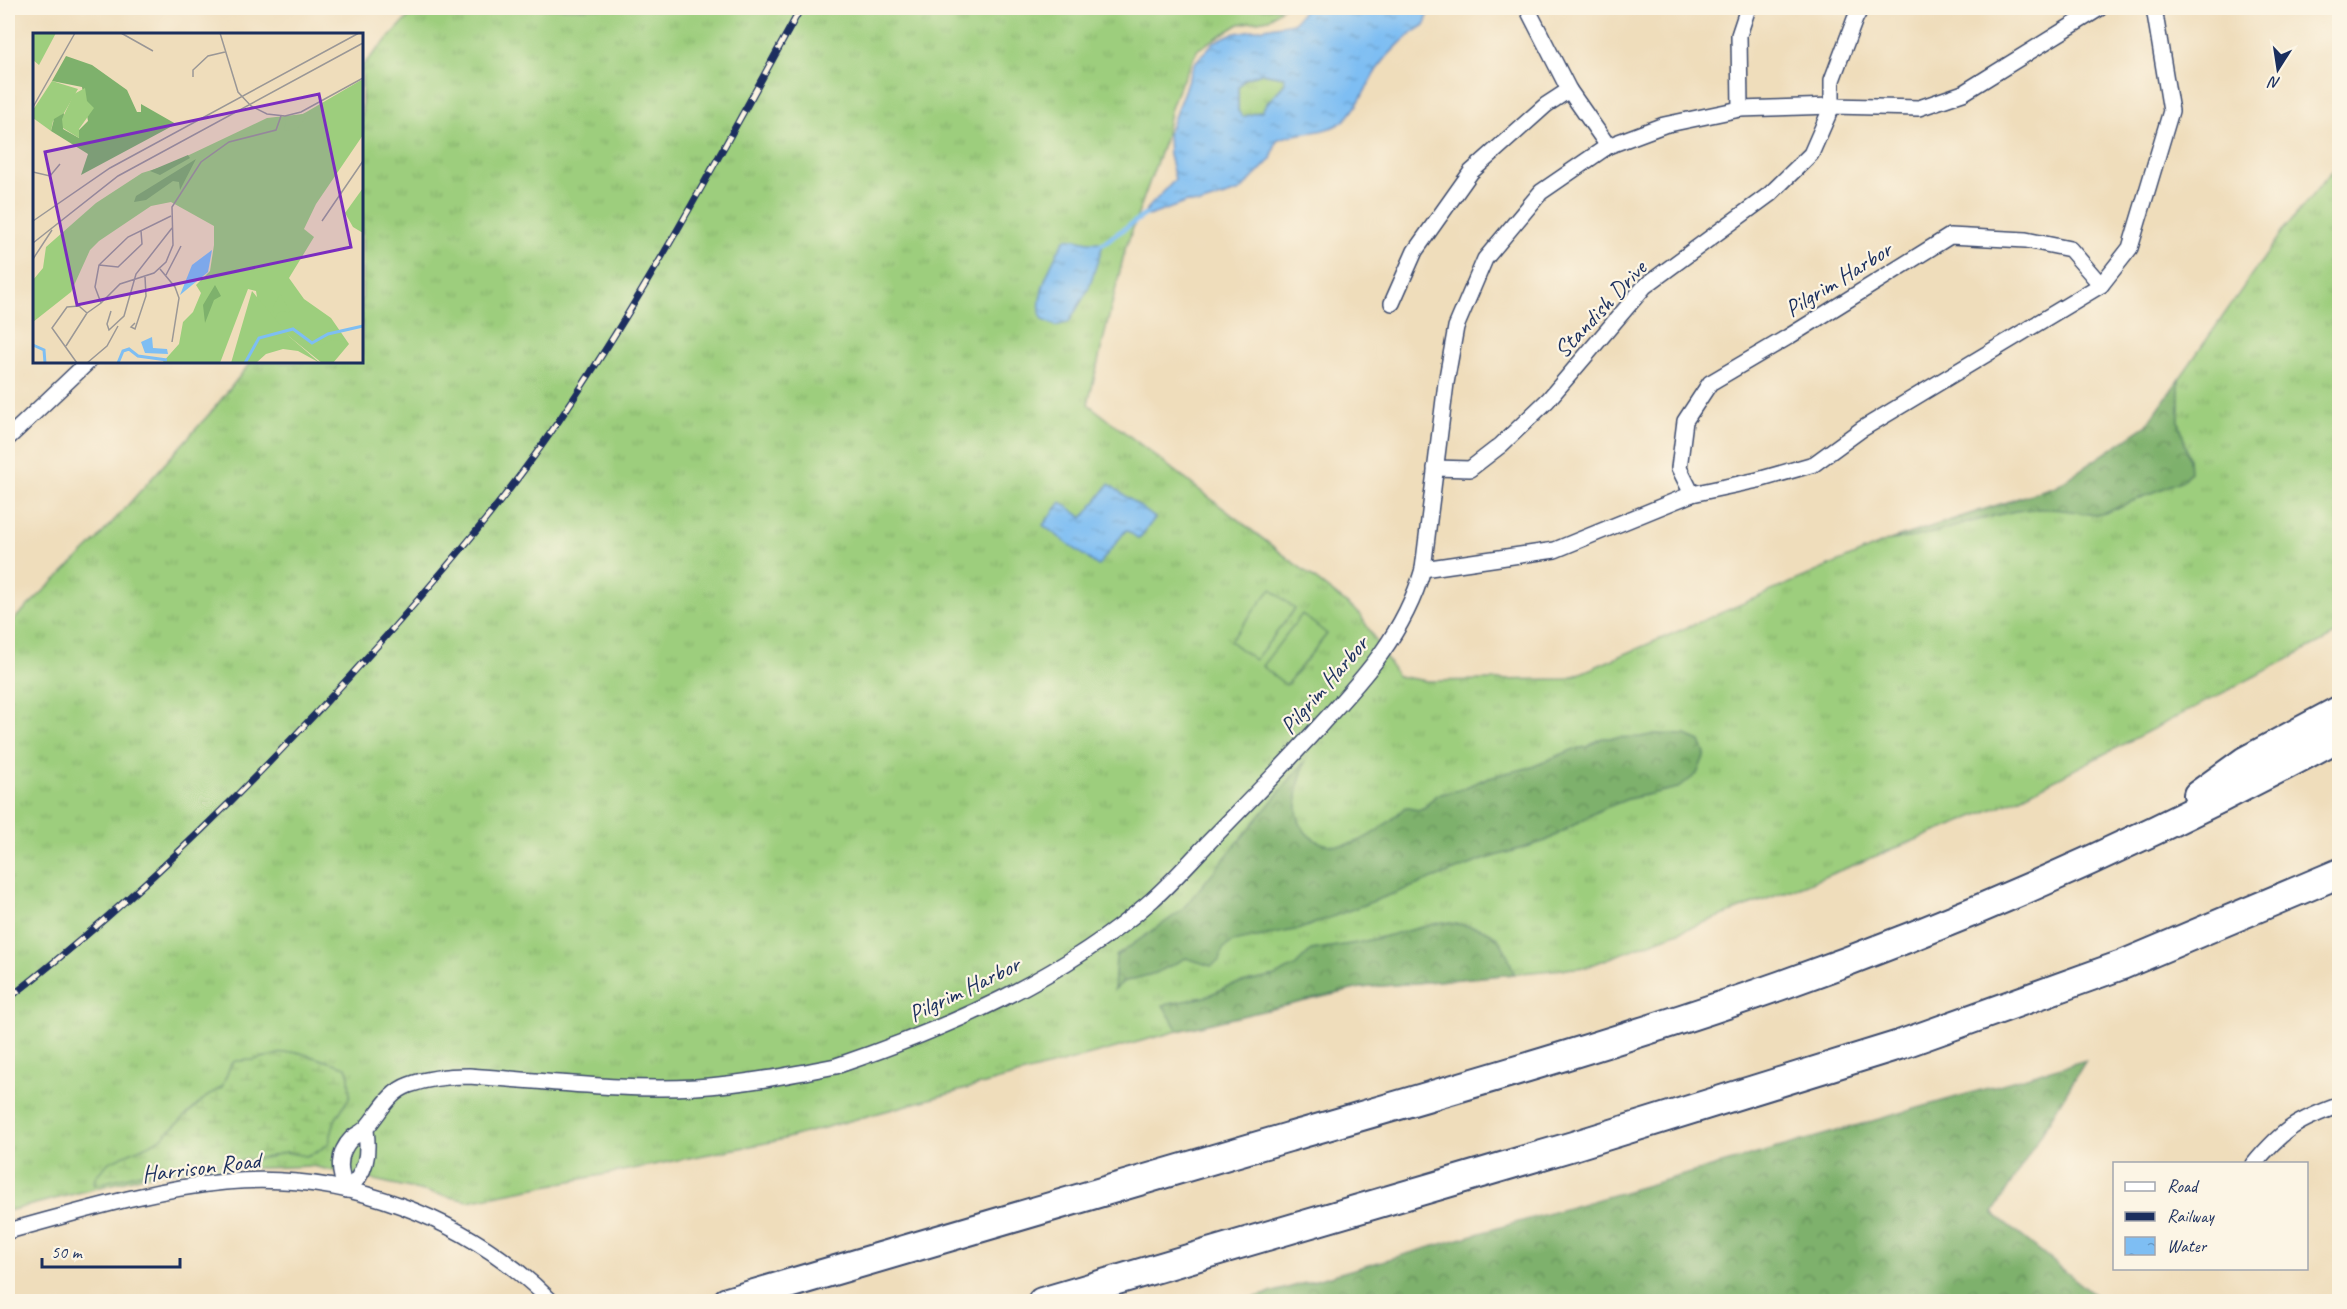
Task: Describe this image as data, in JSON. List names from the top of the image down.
{
  "streets": {
    "street": ["Pilgrim Harbor", "Standish Drive", "Harrison Road"]
  },
  "crossings": [
    ["Pilgrim Harbor", "Standish Drive"],
    ["Pilgrim Harbor", "Harrison Road"]
  ],
  "legend": ["Road", "Railway", "Water"],
  "scale_bar": "50 m",
  "north": "bottom"
}
